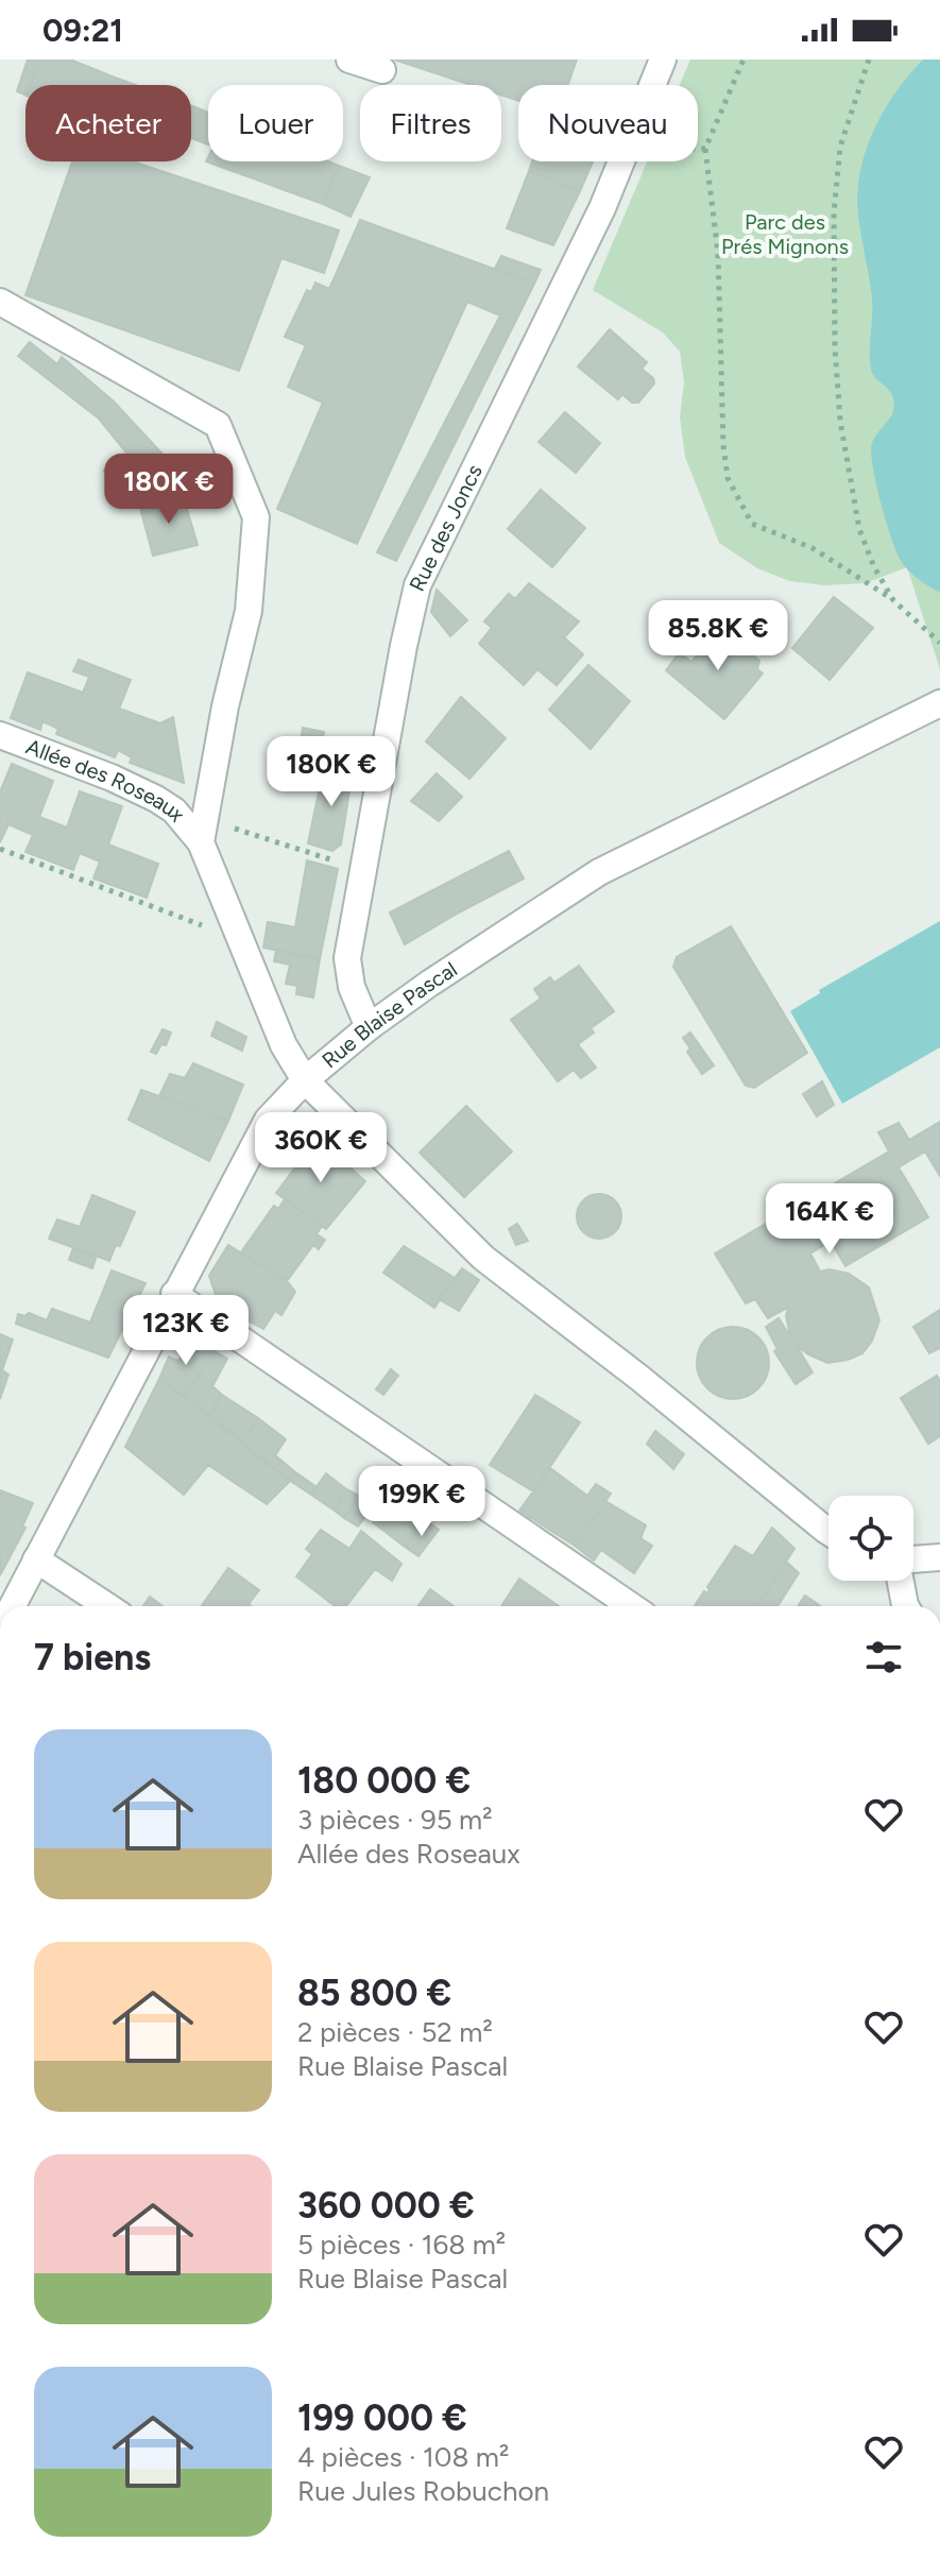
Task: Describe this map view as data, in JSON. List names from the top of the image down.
{
  "streets": {
    "street": ["Rue des Joncs", "Allée des Roseaux", "Rue Blaise Pascal"]
  },
  "crossings": [
    ["Rue des Joncs", "Rue Blaise Pascal"]
  ],
  "parks": ["Parc des Prés Mignons"],
  "page": {
    "status": "09:21",
    "chip": [
      "Acheter",
      "Louer",
      "Filtres",
      "Nouveau"
    ],
    "price": [
      "180K €",
      "85.8K €",
      "180K €",
      "360K €",
      "164K €",
      "123K €",
      "199K €"
    ],
    "heading": "7 biens",
    "list": [
      {
        "name": "180 000 €",
        "note": "3 pièces · 95 m² · Allée des Roseaux"
      },
      {
        "name": "85 800 €",
        "note": "2 pièces · 52 m² · Rue Blaise Pascal"
      },
      {
        "name": "360 000 €",
        "note": "5 pièces · 168 m² · Rue Blaise Pascal"
      },
      {
        "name": "199 000 €",
        "note": "4 pièces · 108 m² · Rue Jules Robuchon"
      }
    ]
  }
}
